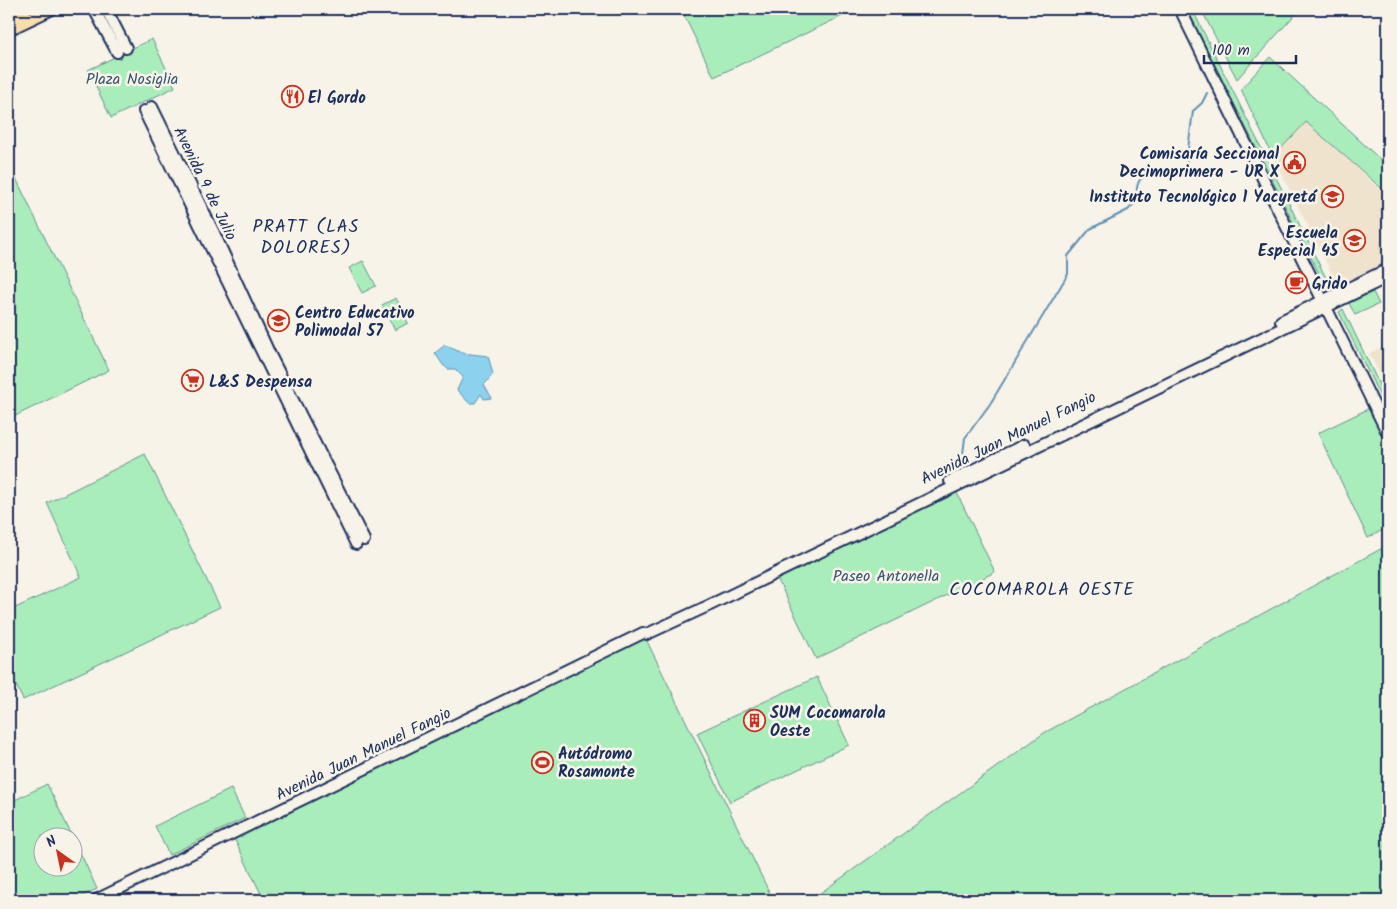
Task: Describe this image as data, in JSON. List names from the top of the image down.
{
  "streets": {
    "main road": ["Avenida 9 de Julio", "Avenida Juan Manuel Fangio"]
  },
  "districts": ["PRATT (LAS DOLORES)", "COCOMAROLA OESTE"],
  "parks": ["Plaza Nosiglia", "Paseo Antonella"],
  "places": {
    "restaurant": ["El Gordo"],
    "public building": ["Comisaría Seccional Decimoprimera - UR X"],
    "school or university": ["Instituto Tecnológico 1 Yacyretá", "Escuela Especial 45", "Centro Educativo Polimodal 57"],
    "cafe": ["Grido"],
    "supermarket": ["L&S Despensa"],
    "building": ["SUM Cocomarola Oeste"],
    "sports": ["Autódromo Rosamonte"]
  },
  "scale_bar": "100 m",
  "north": "top left"
}
